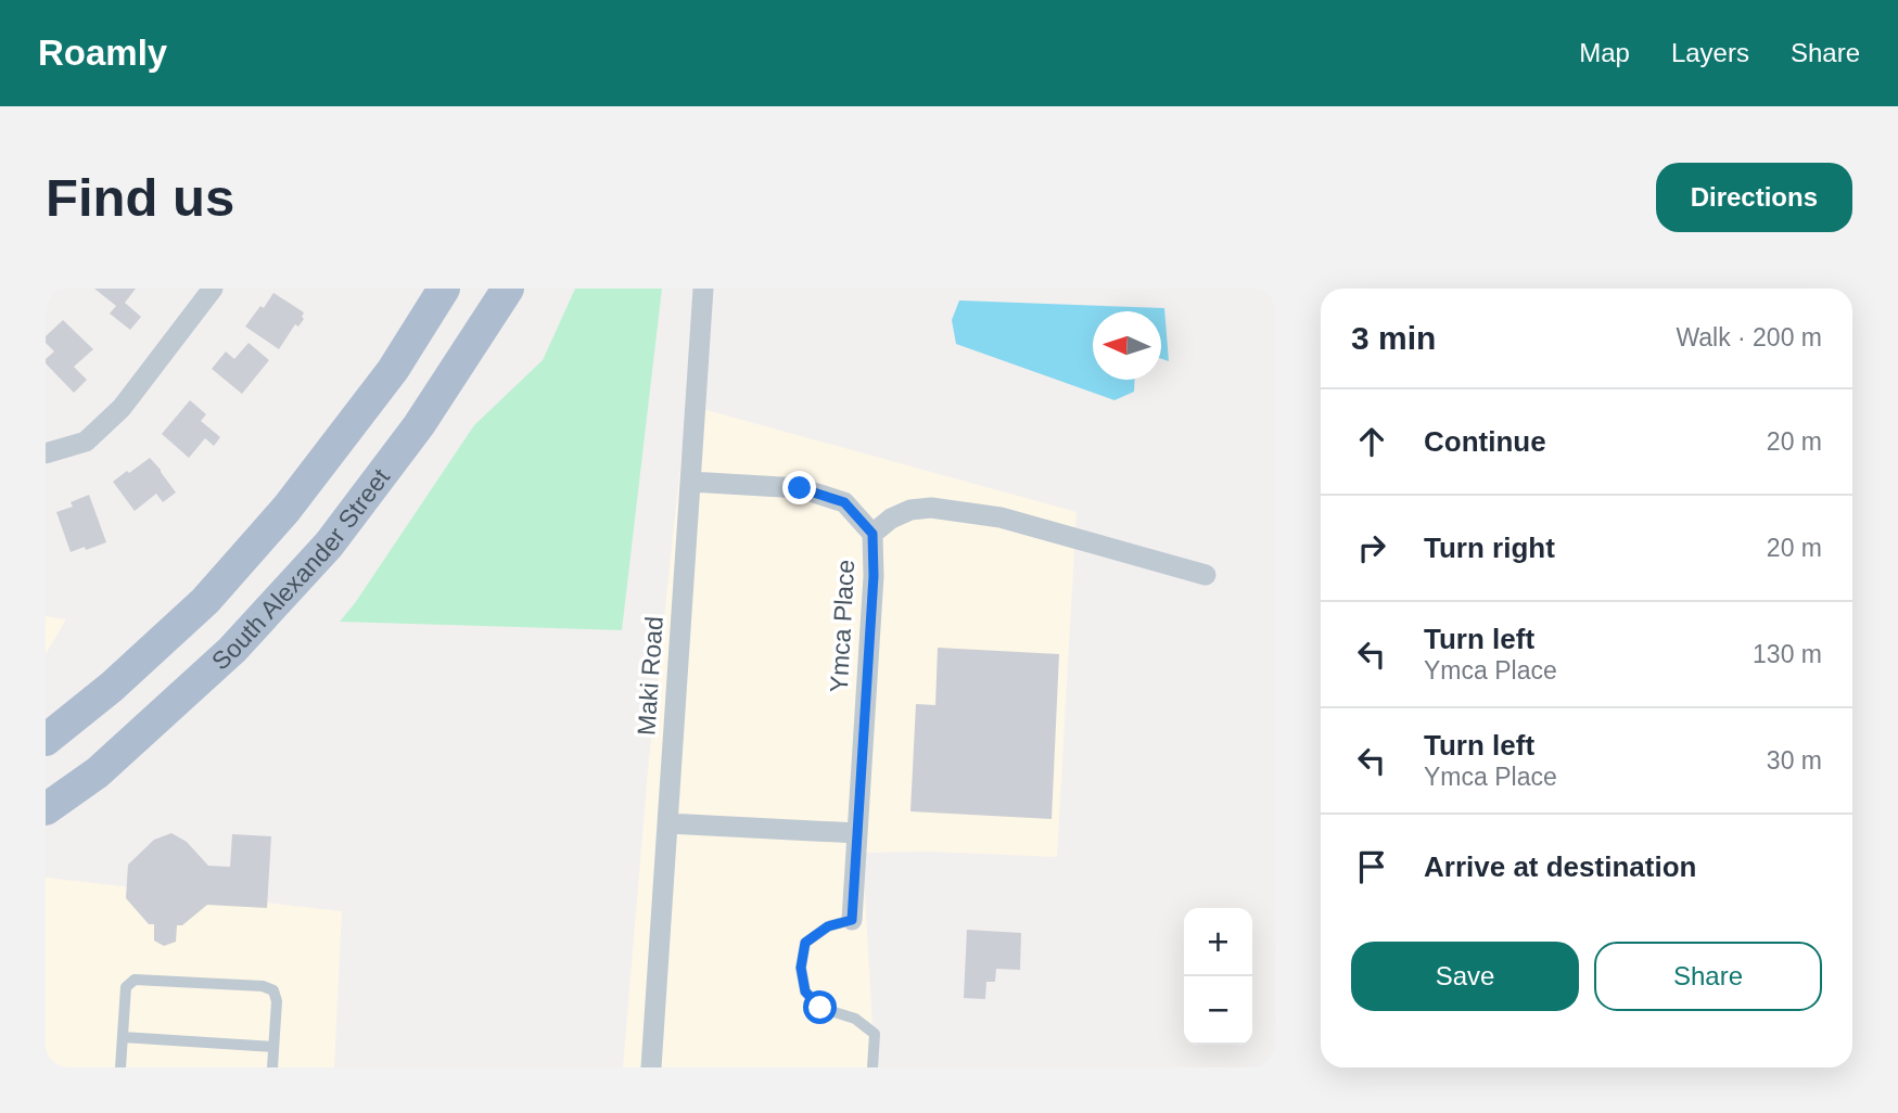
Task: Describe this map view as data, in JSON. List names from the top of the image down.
{
  "streets": {
    "main road": ["South Alexander Street"],
    "street": ["Ymca Place", "Maki Road"]
  },
  "crossings": [
    ["Ymca Place", "Maki Road"]
  ],
  "north": "left",
  "page": {
    "header": "Roamly",
    "nav": ["Map", "Layers", "Share"],
    "buttons": [
      "Directions",
      ["Save", "Share"]
    ],
    "title": "Find us",
    "heading": ["3 min", "Walk · 200 m"],
    "list": [
      ["Continue", "20 m"],
      ["Turn right", "20 m"],
      ["Turn left", "Ymca Place", "130 m"],
      ["Turn left", "Ymca Place", "30 m"],
      "Arrive at destination"
    ],
    "map_buttons": ["+", "−"]
  }
}
